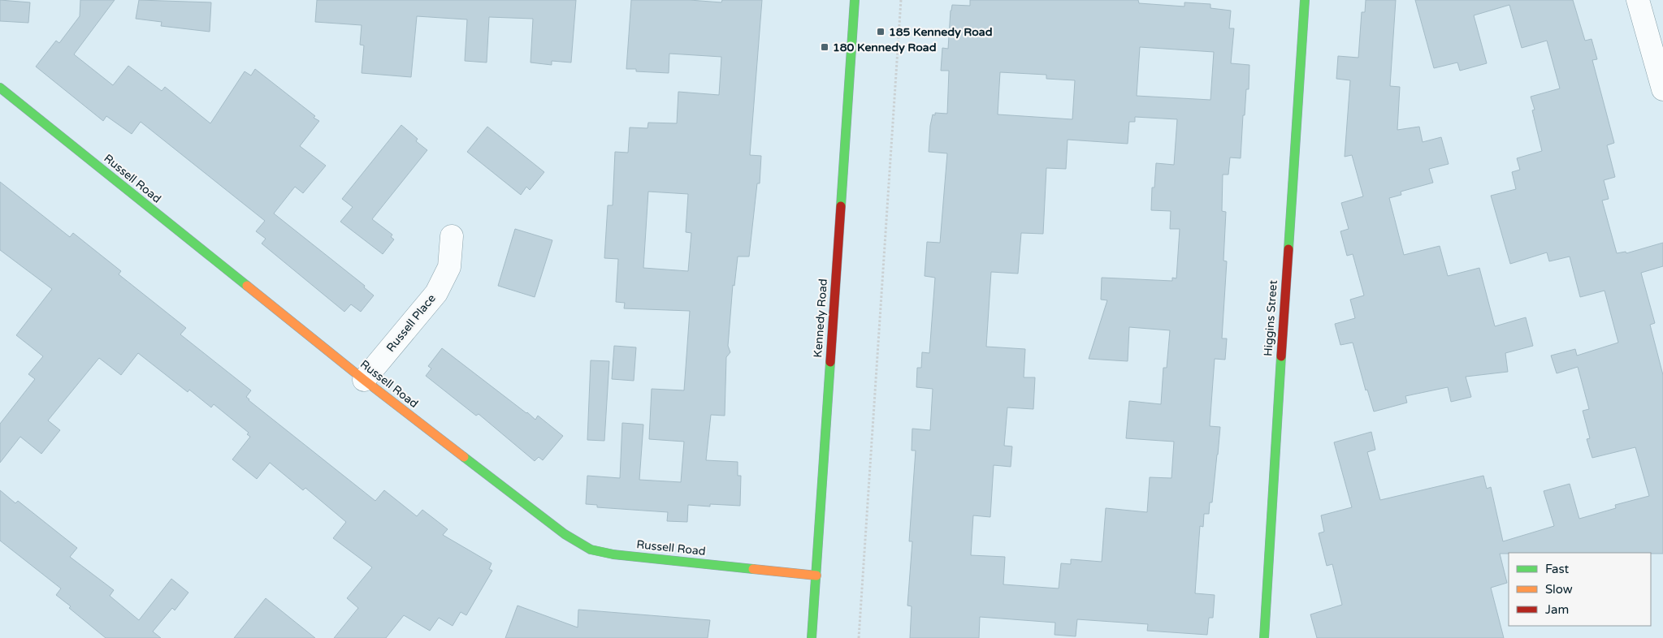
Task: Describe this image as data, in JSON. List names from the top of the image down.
{
  "streets": {
    "street": [
      "Russell Road",
      "Kennedy Road",
      "Higgins Street",
      "Russell Place"
    ]
  },
  "crossings": [
    ["Russell Road", "Kennedy Road"],
    ["Russell Road", "Russell Place"]
  ],
  "places": {
    "transit": ["185 Kennedy Road", "180 Kennedy Road"]
  },
  "legend": ["Fast", "Slow", "Jam"]
}
